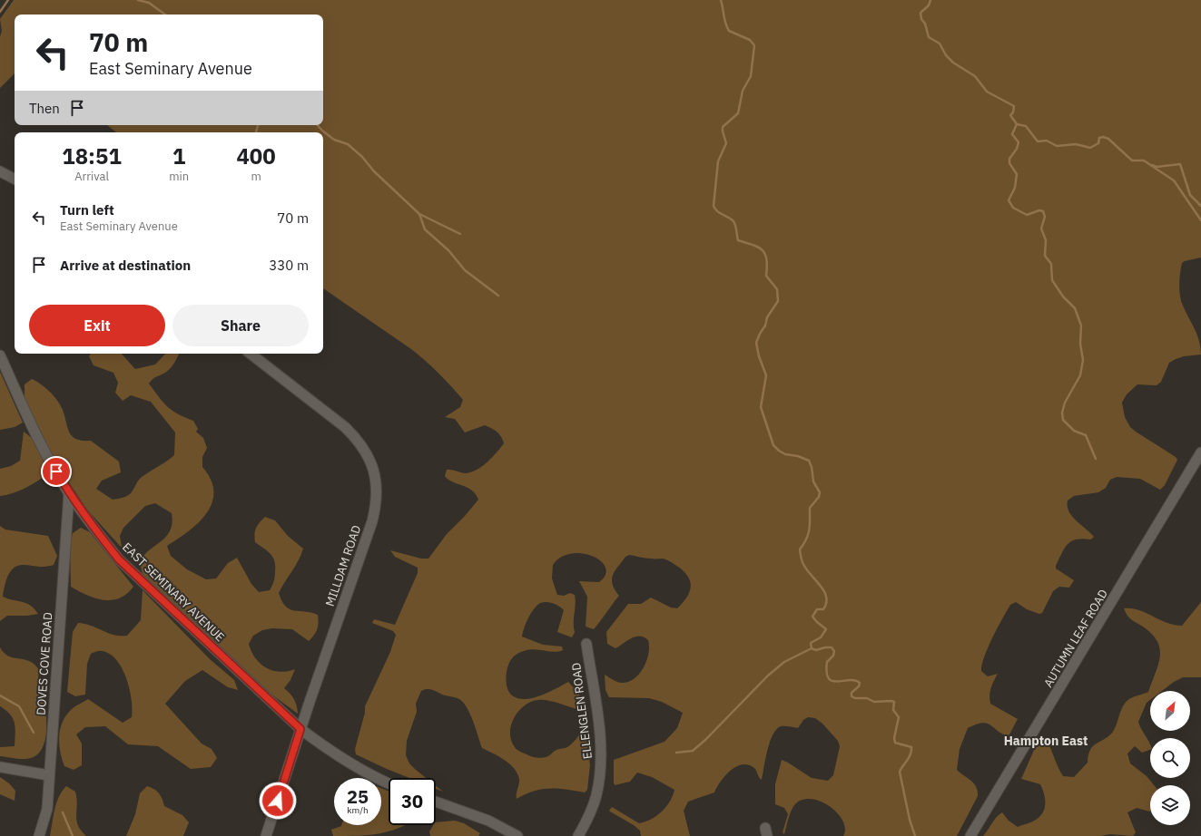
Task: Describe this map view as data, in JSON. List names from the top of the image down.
{
  "streets": {
    "street": [
      "MILLDAM ROAD",
      "EAST SEMINARY AVENUE",
      "AUTUMN LEAF ROAD",
      "DOVES COVE ROAD",
      "ELLENGLEN ROAD"
    ]
  },
  "crossings": [
    ["MILLDAM ROAD", "EAST SEMINARY AVENUE"],
    ["EAST SEMINARY AVENUE", "DOVES COVE ROAD"]
  ],
  "districts": ["Hampton East"],
  "north": "top right",
  "page": {
    "turn": ["70 m", "East Seminary Avenue"],
    "then": "Then",
    "eta": [
      "18:51",
      "Arrival",
      "1",
      "min",
      "400",
      "m"
    ],
    "list": [
      {
        "name": "Turn left",
        "note": "East Seminary Avenue",
        "value": "70 m"
      },
      {
        "name": "Arrive at destination",
        "value": "330 m"
      }
    ],
    "buttons": ["Exit", "Share"],
    "speed": "25 km/h",
    "limit": "30"
  }
}
